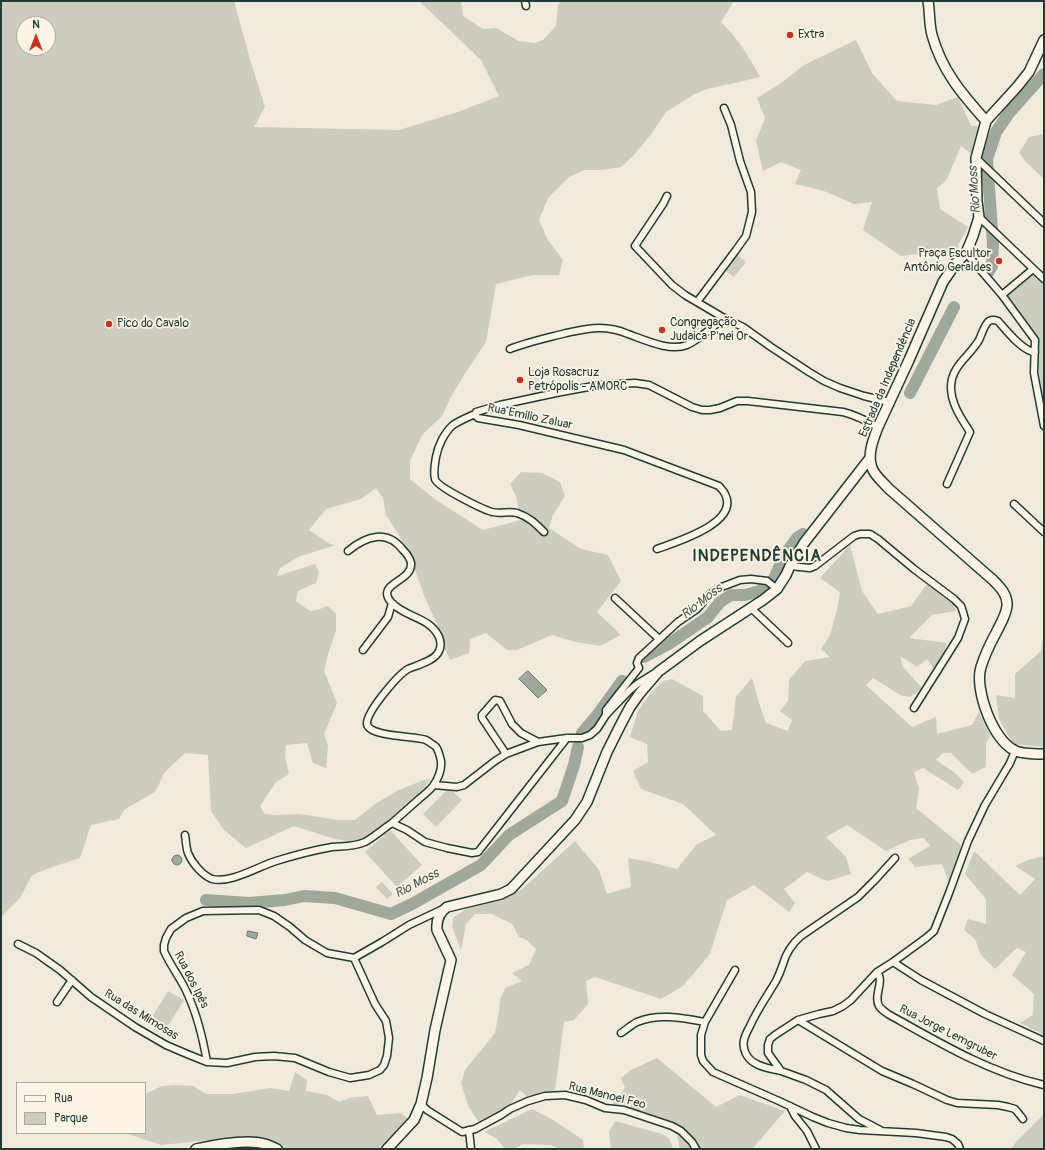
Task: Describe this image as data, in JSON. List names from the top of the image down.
{
  "streets": {
    "street": [
      "Estrada da Independência",
      "Rua Emilio Zaluar",
      "Rua dos Ipês",
      "Rua das Mimosas",
      "Rua Jorge Lemgruber",
      "Rua Manoel Feo"
    ]
  },
  "crossings": [
    ["Estrada da Independência", "Rua Emilio Zaluar"],
    ["Rua dos Ipês", "Rua das Mimosas"]
  ],
  "districts": ["INDEPENDÊNCIA"],
  "water": ["Rio Moss"],
  "places": [
    "Extra",
    "Praça Escultor Antônio Geraldes",
    "Pico do Cavalo",
    "Congregação Judaica P'nei Or",
    "Loja Rosacruz Petrópolis - AMORC"
  ],
  "legend": ["Rua", "Parque"],
  "north": "top"
}
